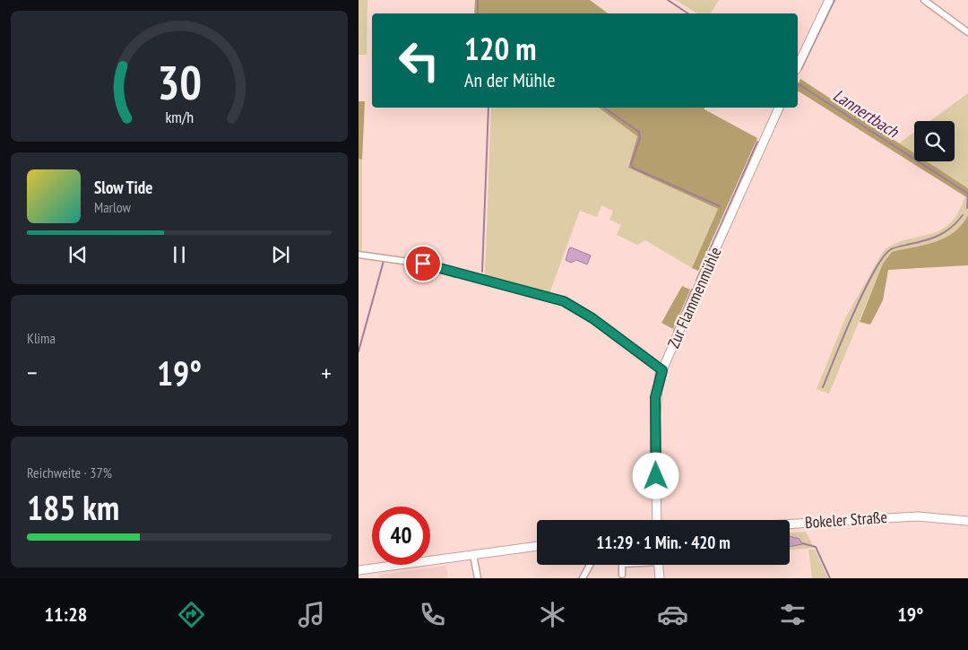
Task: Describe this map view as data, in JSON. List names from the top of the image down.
{
  "streets": {
    "street": ["Zur Flammenmühle", "Bokeler Straße"]
  },
  "water": ["Lannertbach"],
  "page": {
    "turn": ["120 m", "An der Mühle"],
    "song": ["Slow Tide", "Marlow"],
    "tile": [
      "Klima",
      ["Reichweite · 37%", "185 km"]
    ],
    "heat": ["−", "19°", "+"],
    "limit": "40",
    "trip": "11:29 · 1 Min. · 420 m",
    "tabs": ["11:28", "19°"],
    "gauge": ["30", "km/h"]
  }
}
